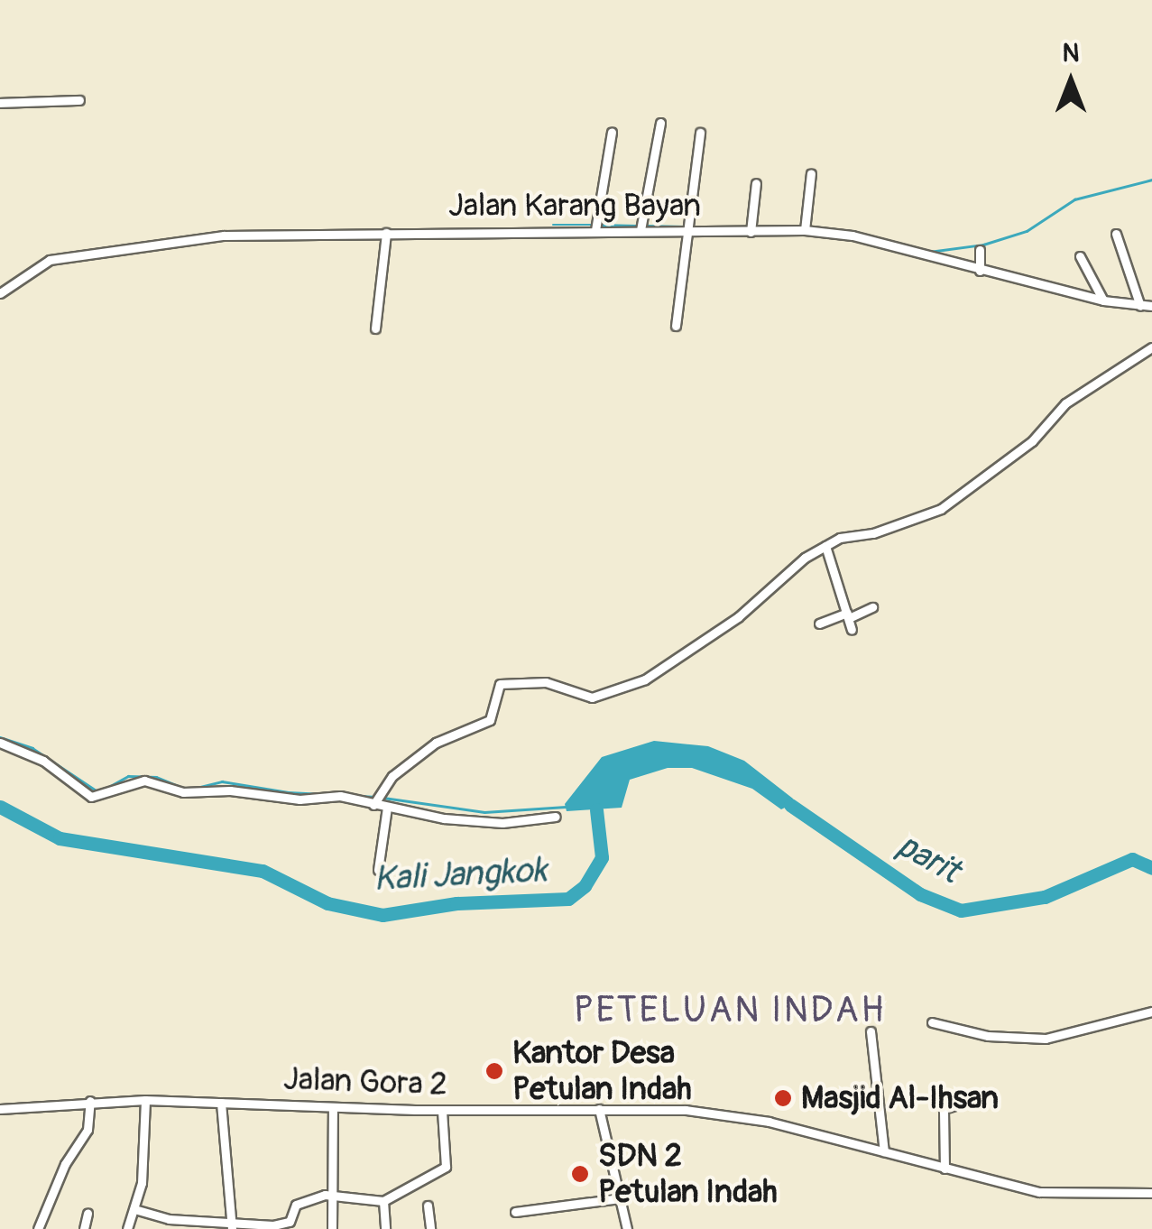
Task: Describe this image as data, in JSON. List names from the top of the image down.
{
  "streets": {
    "street": ["Jalan Karang Bayan", "Jalan Gora 2"]
  },
  "districts": ["PETELUAN INDAH"],
  "water": ["parit", "Kali Jangkok"],
  "places": ["Kantor Desa Petulan Indah", "Masjid Al-Ihsan", "SDN 2 Petulan Indah"],
  "north": "top"
}
